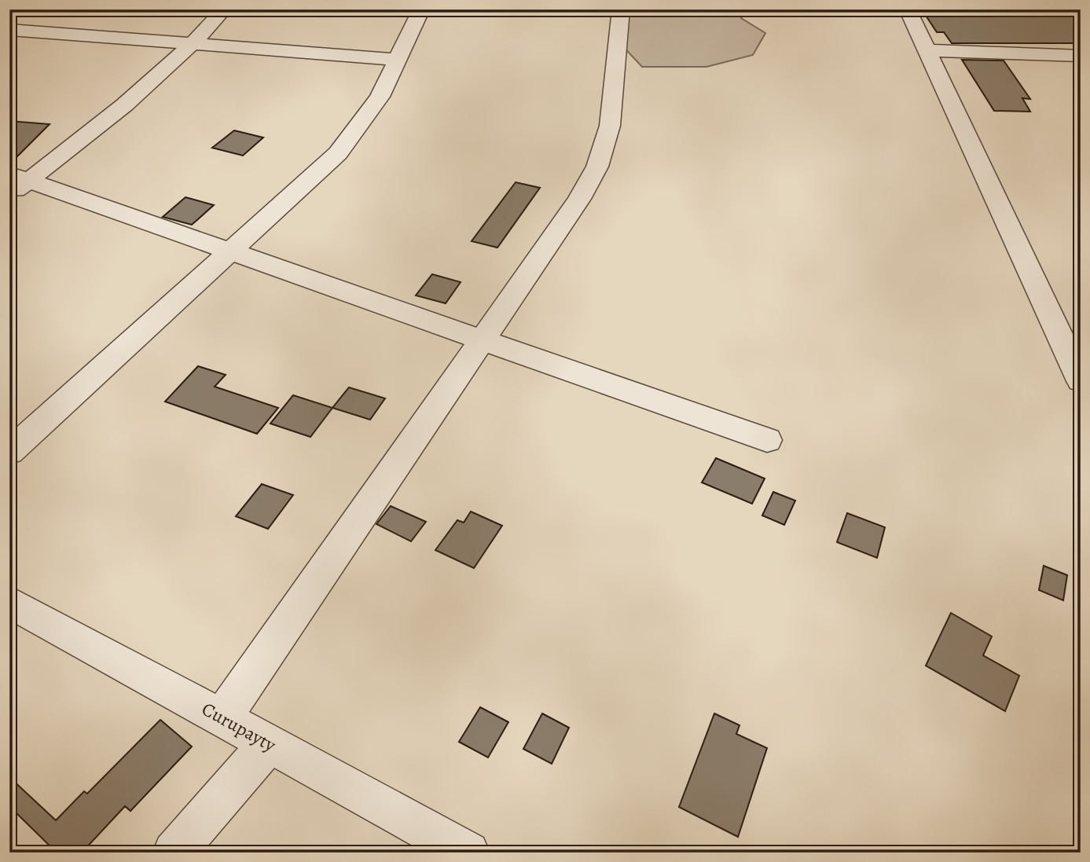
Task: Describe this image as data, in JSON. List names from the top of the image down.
{
  "streets": {
    "street": ["Curupayty"]
  }
}
